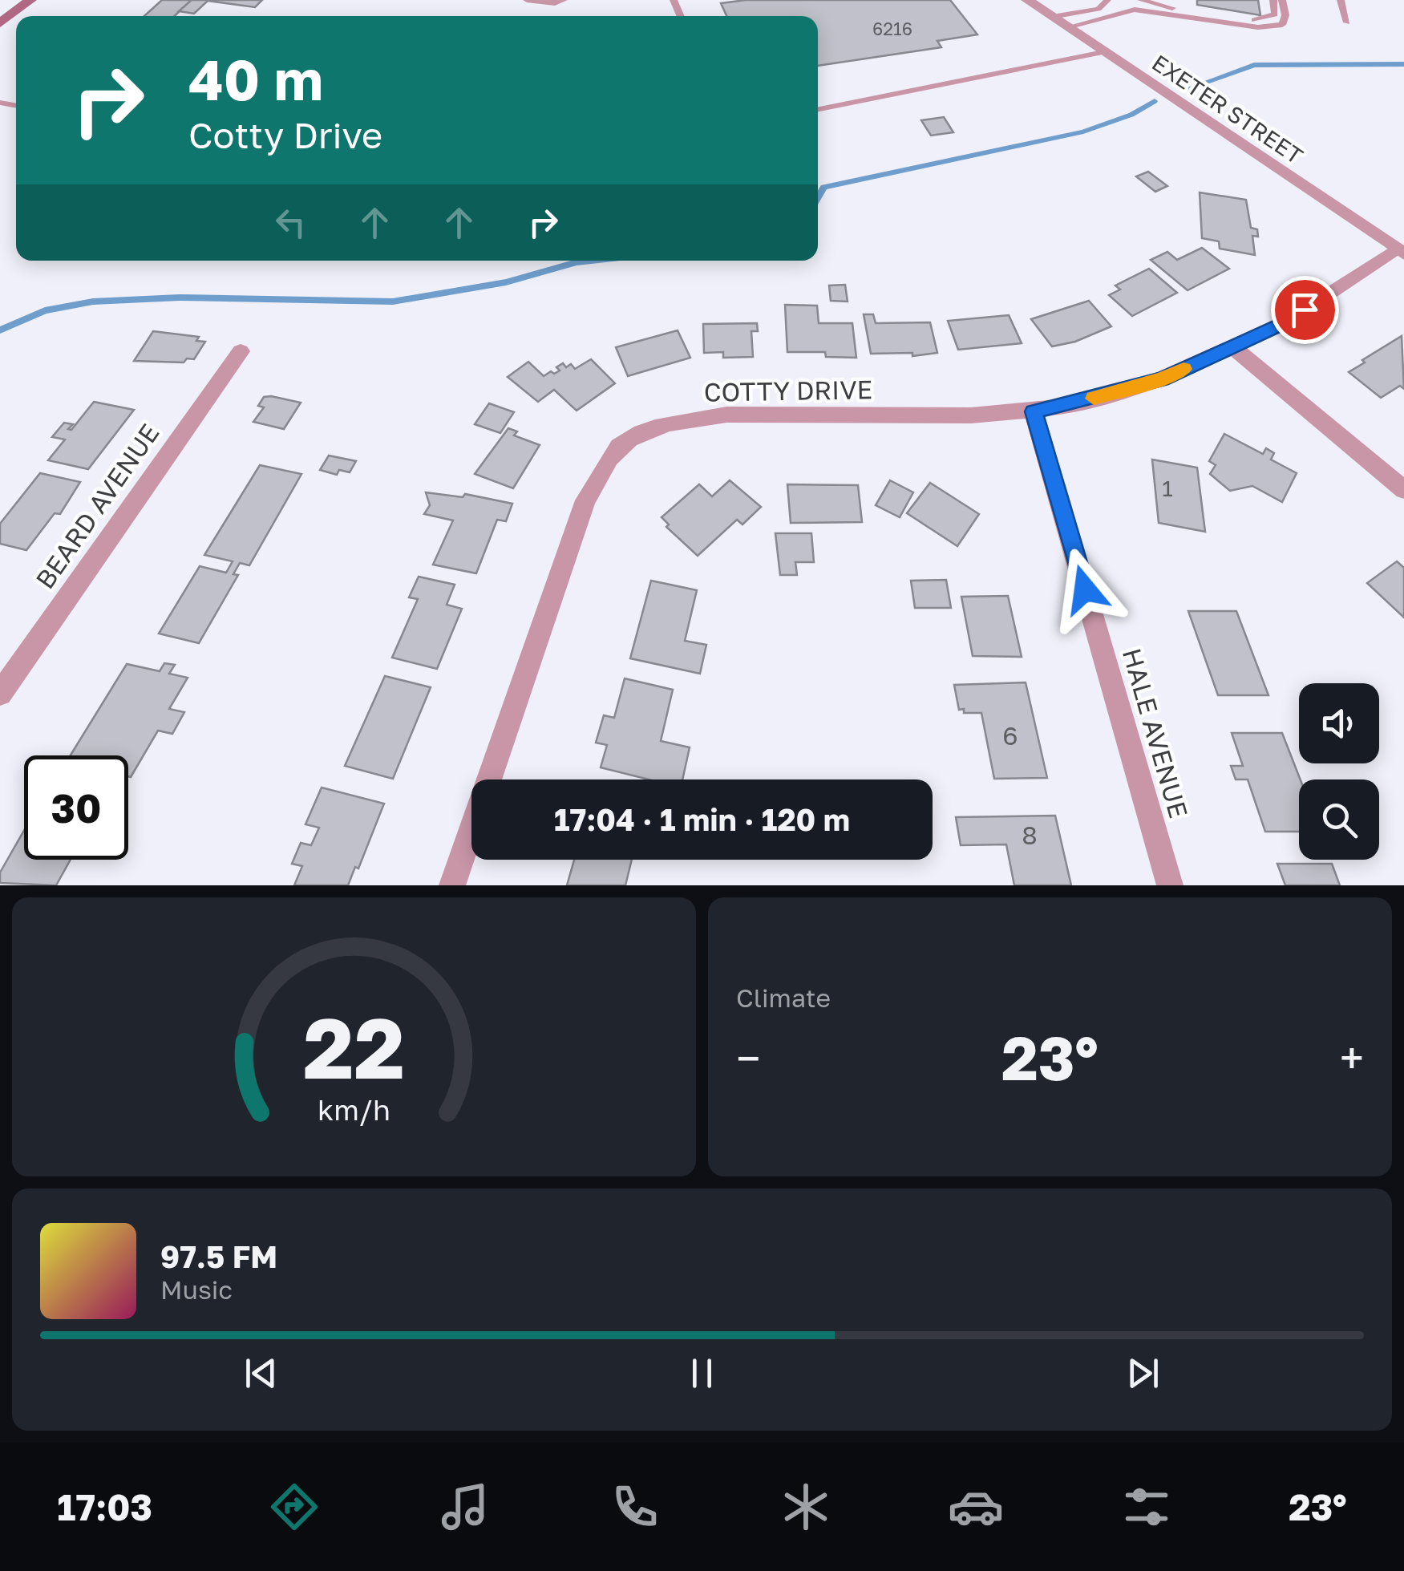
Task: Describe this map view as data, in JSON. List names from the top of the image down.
{
  "streets": {
    "street": [
      "EXETER STREET",
      "COTTY DRIVE",
      "BEARD AVENUE",
      "HALE AVENUE"
    ]
  },
  "crossings": [
    ["EXETER STREET", "COTTY DRIVE"],
    ["COTTY DRIVE", "HALE AVENUE"]
  ],
  "house_numbers": [
    "6216",
    "1",
    "6",
    "8"
  ],
  "page": {
    "turn": ["40 m", "Cotty Drive"],
    "limit": "30",
    "trip": "17:04 · 1 min · 120 m",
    "tile": "Climate",
    "heat": ["−", "23°", "+"],
    "song": ["97.5 FM", "Music"],
    "tabs": ["17:03", "23°"],
    "gauge": ["22", "km/h"]
  }
}
